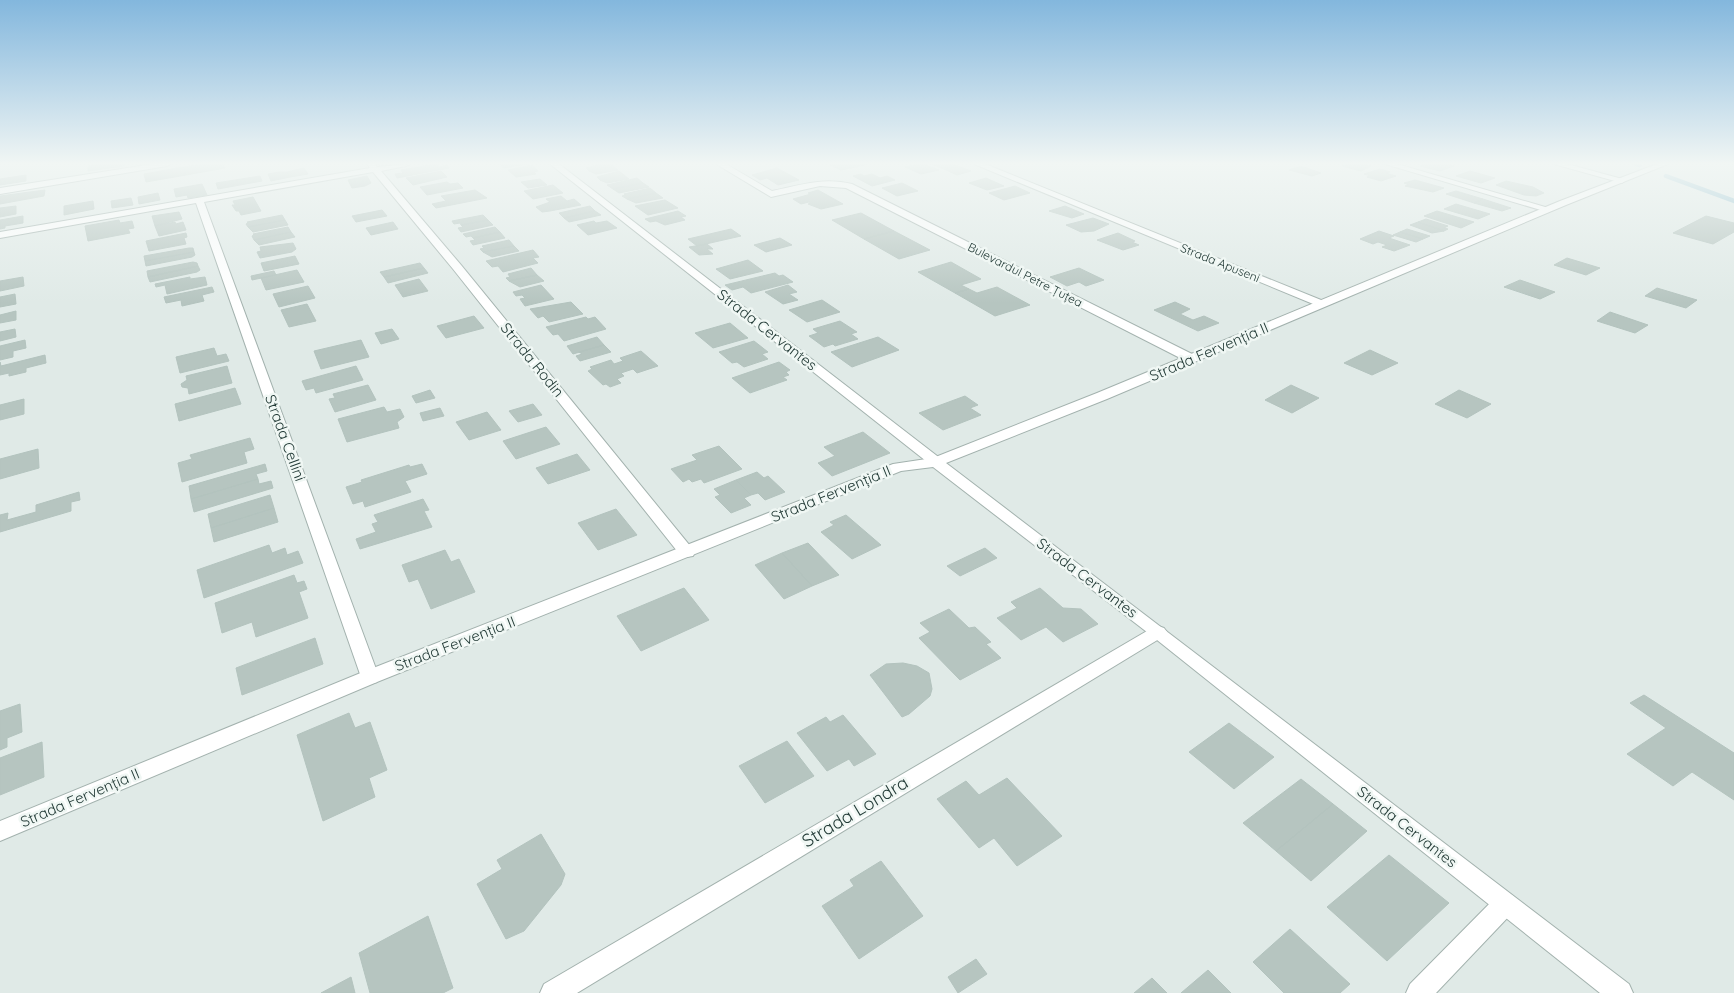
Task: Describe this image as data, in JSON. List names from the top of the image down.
{
  "streets": {
    "street": [
      "Strada Apuseni",
      "Bulevardul Petre Țuțea",
      "Strada Cervantes",
      "Strada Fervenția II",
      "Strada Rodin",
      "Strada Cellini",
      "Strada Londra"
    ]
  },
  "crossings": [
    ["Strada Apuseni", "Strada Fervenția II"],
    ["Bulevardul Petre Țuțea", "Strada Fervenția II"],
    ["Strada Cervantes", "Strada Fervenția II"],
    ["Strada Cervantes", "Strada Londra"],
    ["Strada Fervenția II", "Strada Rodin"],
    ["Strada Fervenția II", "Strada Cellini"]
  ]
}
